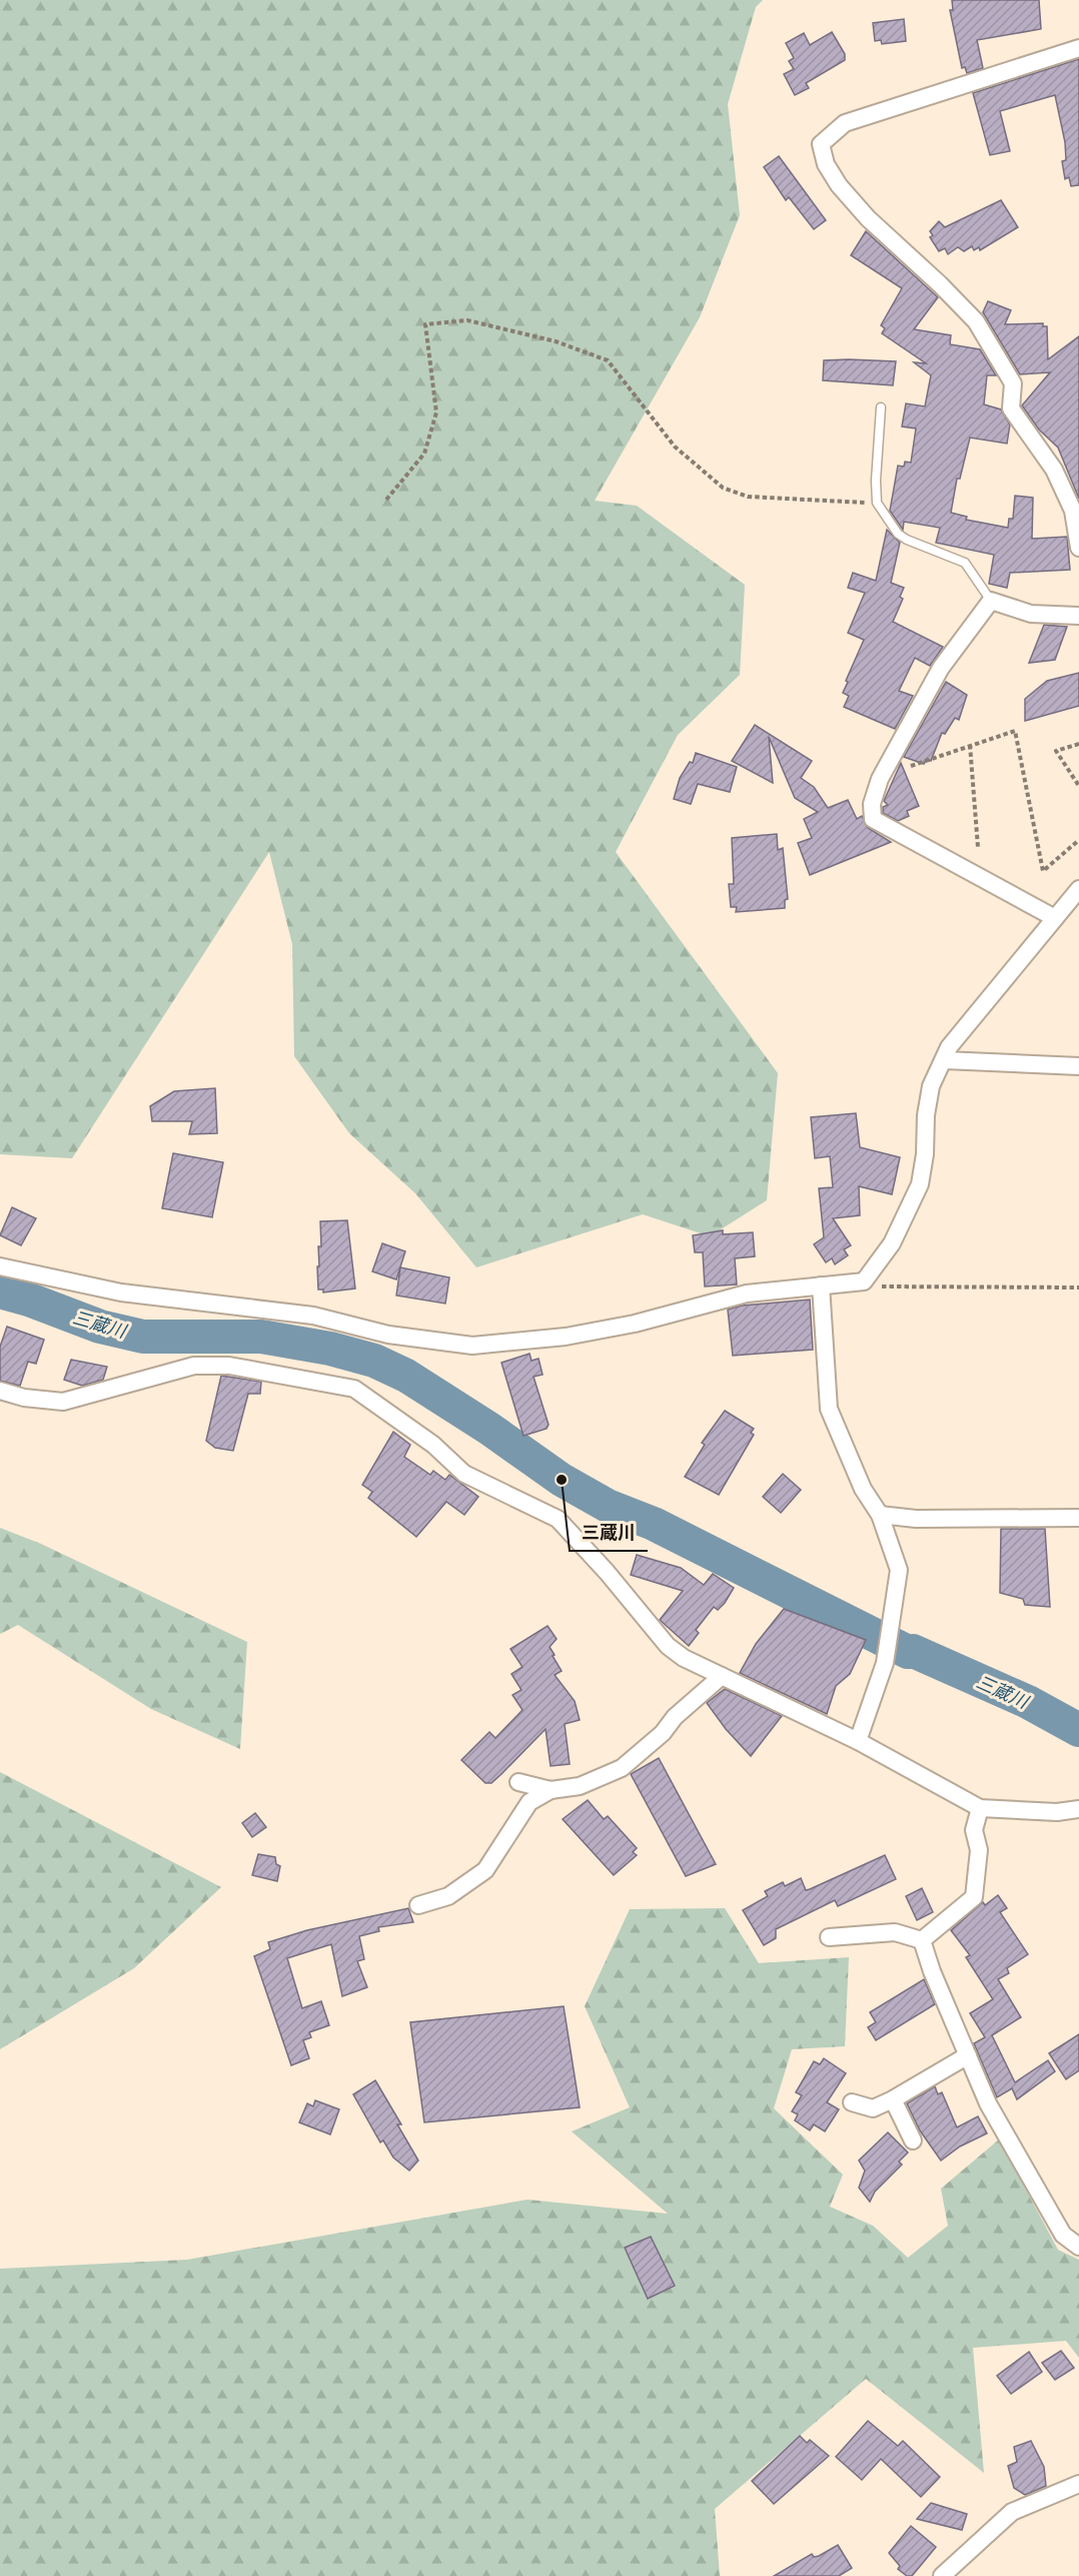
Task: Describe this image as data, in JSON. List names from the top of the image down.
{
  "water": ["三蔵川"],
  "places": ["三蔵川"]
}
